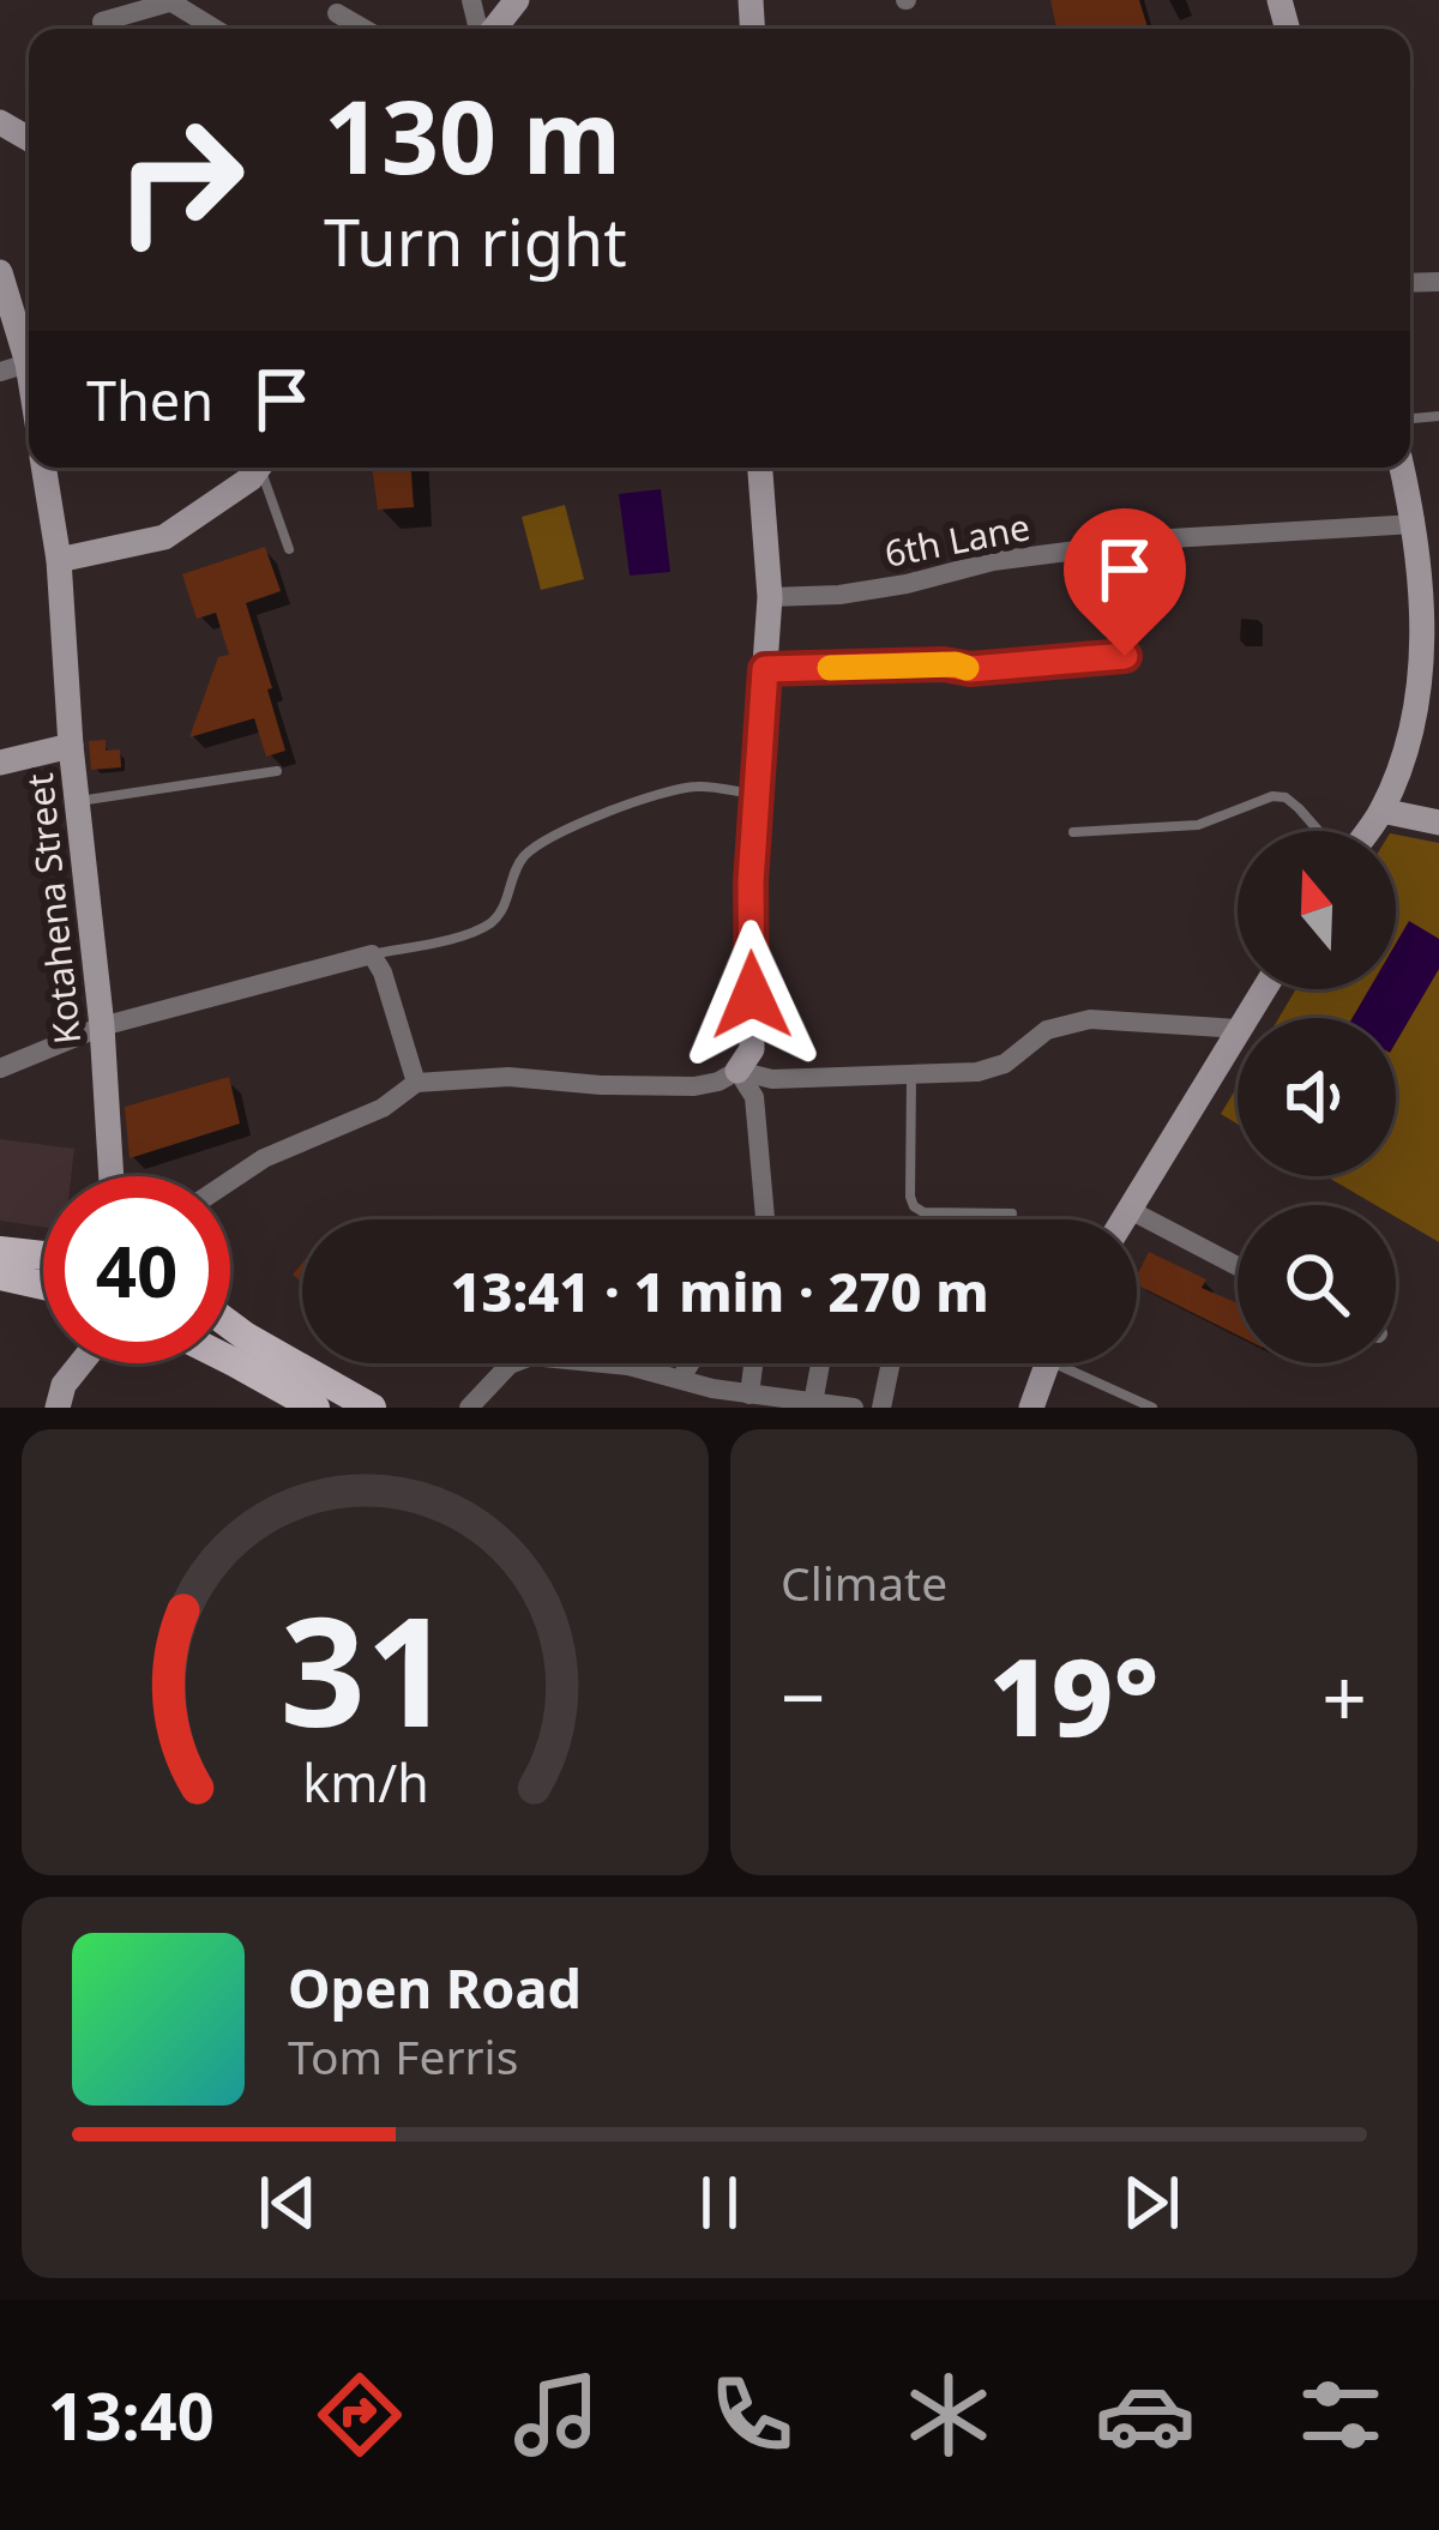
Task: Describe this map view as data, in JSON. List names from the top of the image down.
{
  "streets": {
    "street": ["6th Lane", "Kotahena Street"]
  },
  "north": "top",
  "page": {
    "turn": ["130 m", "Turn right"],
    "then": "Then",
    "limit": "40",
    "trip": "13:41 · 1 min · 270 m",
    "tile": "Climate",
    "heat": ["−", "19°", "+"],
    "song": ["Open Road", "Tom Ferris"],
    "tabs": "13:40",
    "gauge": ["31", "km/h"]
  }
}
